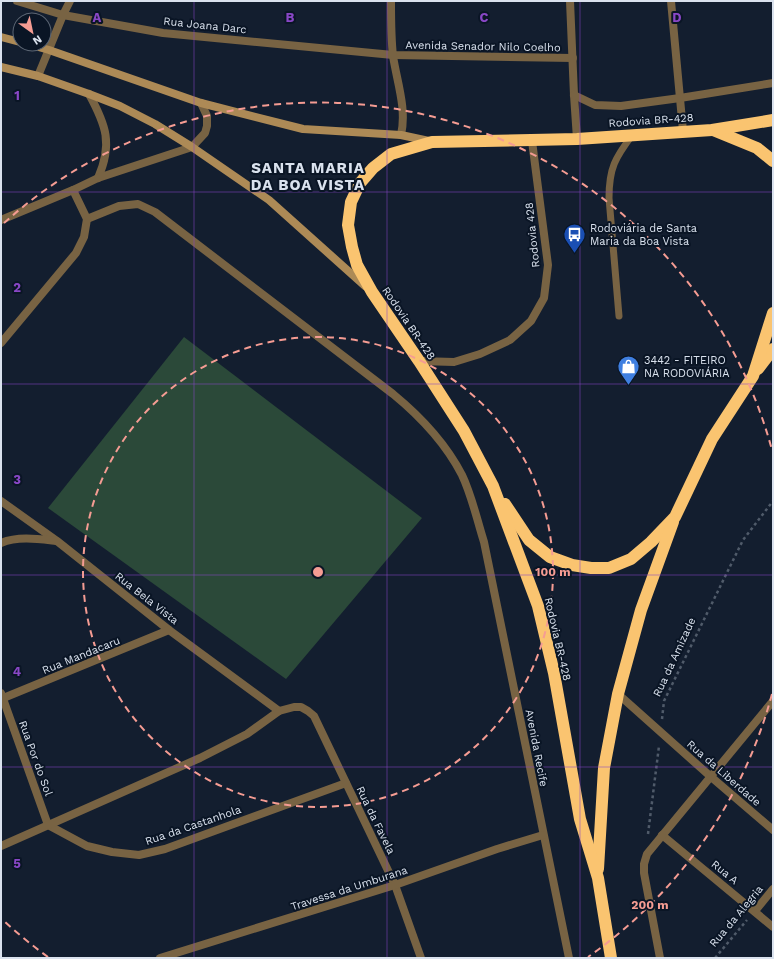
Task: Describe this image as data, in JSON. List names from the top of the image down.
{
  "streets": {
    "highway": ["Rodovia BR-428"],
    "street": [
      "Rua Joana Darc",
      "Avenida Senador Nilo Coelho",
      "Rodovia 428",
      "Rua Bela Vista",
      "Rua Mandacaru",
      "Avenida Recife",
      "Rua Por do Sol",
      "Rua da Liberdade",
      "Rua da Favela",
      "Rua da Castanhola",
      "Rua A",
      "Travessa da Umburana",
      "Rua da Alegria"
    ],
    "path": ["Rua da Amizade"]
  },
  "crossings": [
    ["Rua Joana Darc", "Avenida Senador Nilo Coelho"],
    ["Rodovia BR-428", "Rodovia 428"],
    ["Rodovia BR-428", "Rua da Liberdade"],
    ["Rua Bela Vista", "Rua Mandacaru"],
    ["Rua Bela Vista", "Rua da Favela"],
    ["Rua Mandacaru", "Rua Por do Sol"],
    ["Rua da Amizade", "Rua da Liberdade"],
    ["Avenida Recife", "Travessa da Umburana"],
    ["Rua Por do Sol", "Rua da Castanhola"],
    ["Rua da Favela", "Rua da Castanhola"],
    ["Rua da Favela", "Travessa da Umburana"],
    ["Rua A", "Rua da Alegria"]
  ],
  "districts": ["SANTA MARIA DA BOA VISTA"],
  "places": {
    "bus stop": ["Rodoviária de Santa Maria da Boa Vista"],
    "shop": ["3442 - FITEIRO NA RODOVIÁRIA"]
  },
  "north": "bottom right",
  "grid": {
    "columns": [
      "A",
      "B",
      "C",
      "D"
    ],
    "rows": [
      "1",
      "2",
      "3",
      "4",
      "5"
    ]
  },
  "rings": ["100 m", "200 m"]
}
